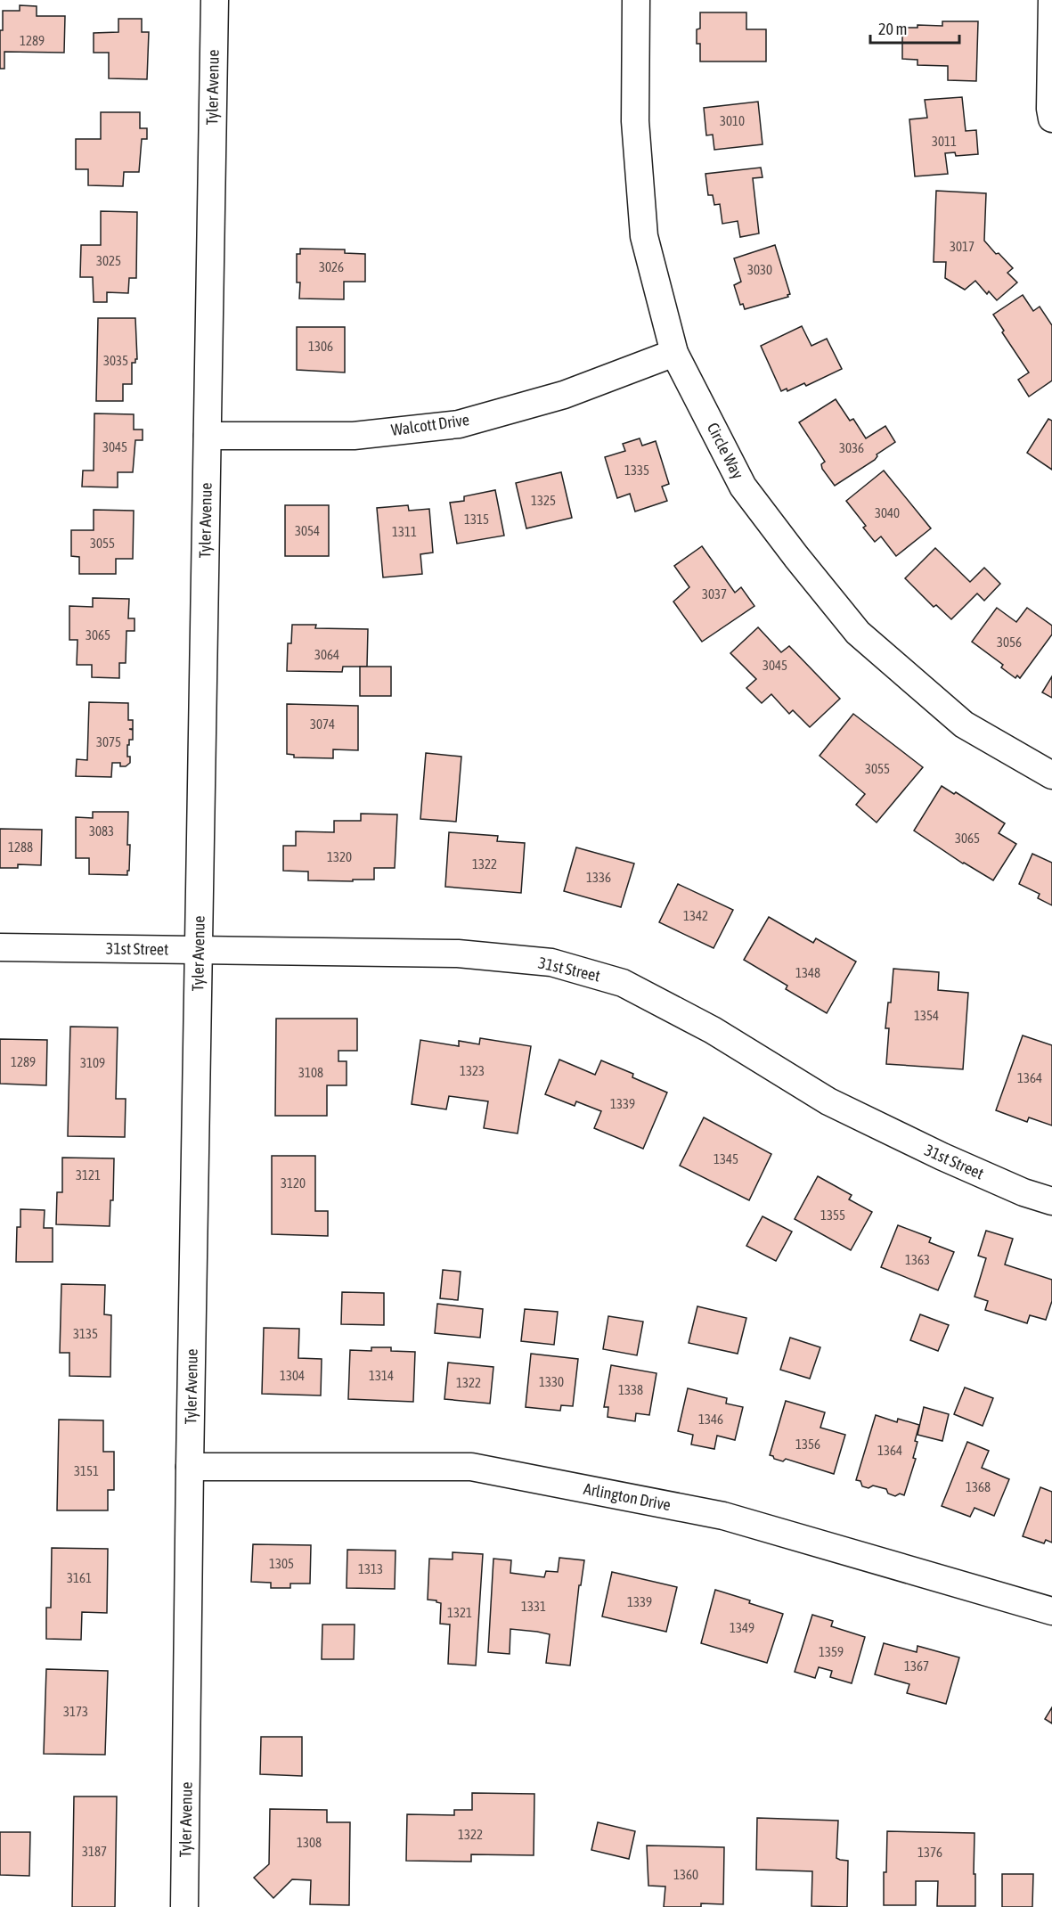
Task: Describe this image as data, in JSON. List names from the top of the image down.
{
  "streets": {
    "street": [
      "Tyler Avenue",
      "Walcott Drive",
      "Circle Way",
      "31st Street",
      "Arlington Drive"
    ]
  },
  "crossings": [
    ["Tyler Avenue", "Walcott Drive"],
    ["Tyler Avenue", "31st Street"],
    ["Tyler Avenue", "Arlington Drive"],
    ["Walcott Drive", "Circle Way"]
  ],
  "house_numbers": [
    "1289",
    "3010",
    "3011",
    "3017",
    "3025",
    "3026",
    "3030",
    "1306",
    "3035",
    "3045",
    "3036",
    "1335",
    "1325",
    "3040",
    "1315",
    "3054",
    "1311",
    "3055",
    "3037",
    "3065",
    "3056",
    "3064",
    "3045",
    "3074",
    "3075",
    "3055",
    "3083",
    "3065",
    "1288",
    "1320",
    "1322",
    "1336",
    "1342",
    "1348",
    "1354",
    "1289",
    "3109",
    "1323",
    "3108",
    "1364",
    "1339",
    "1345",
    "3121",
    "3120",
    "1355",
    "1363",
    "3135",
    "1304",
    "1314",
    "1330",
    "1322",
    "1338",
    "1346",
    "1356",
    "1364",
    "3151",
    "1368",
    "1305",
    "1313",
    "3161",
    "1339",
    "1331",
    "1321",
    "1349",
    "1359",
    "1367",
    "3173",
    "1322",
    "1308",
    "3187",
    "1376",
    "1360"
  ],
  "scale_bar": "20 m"
}
